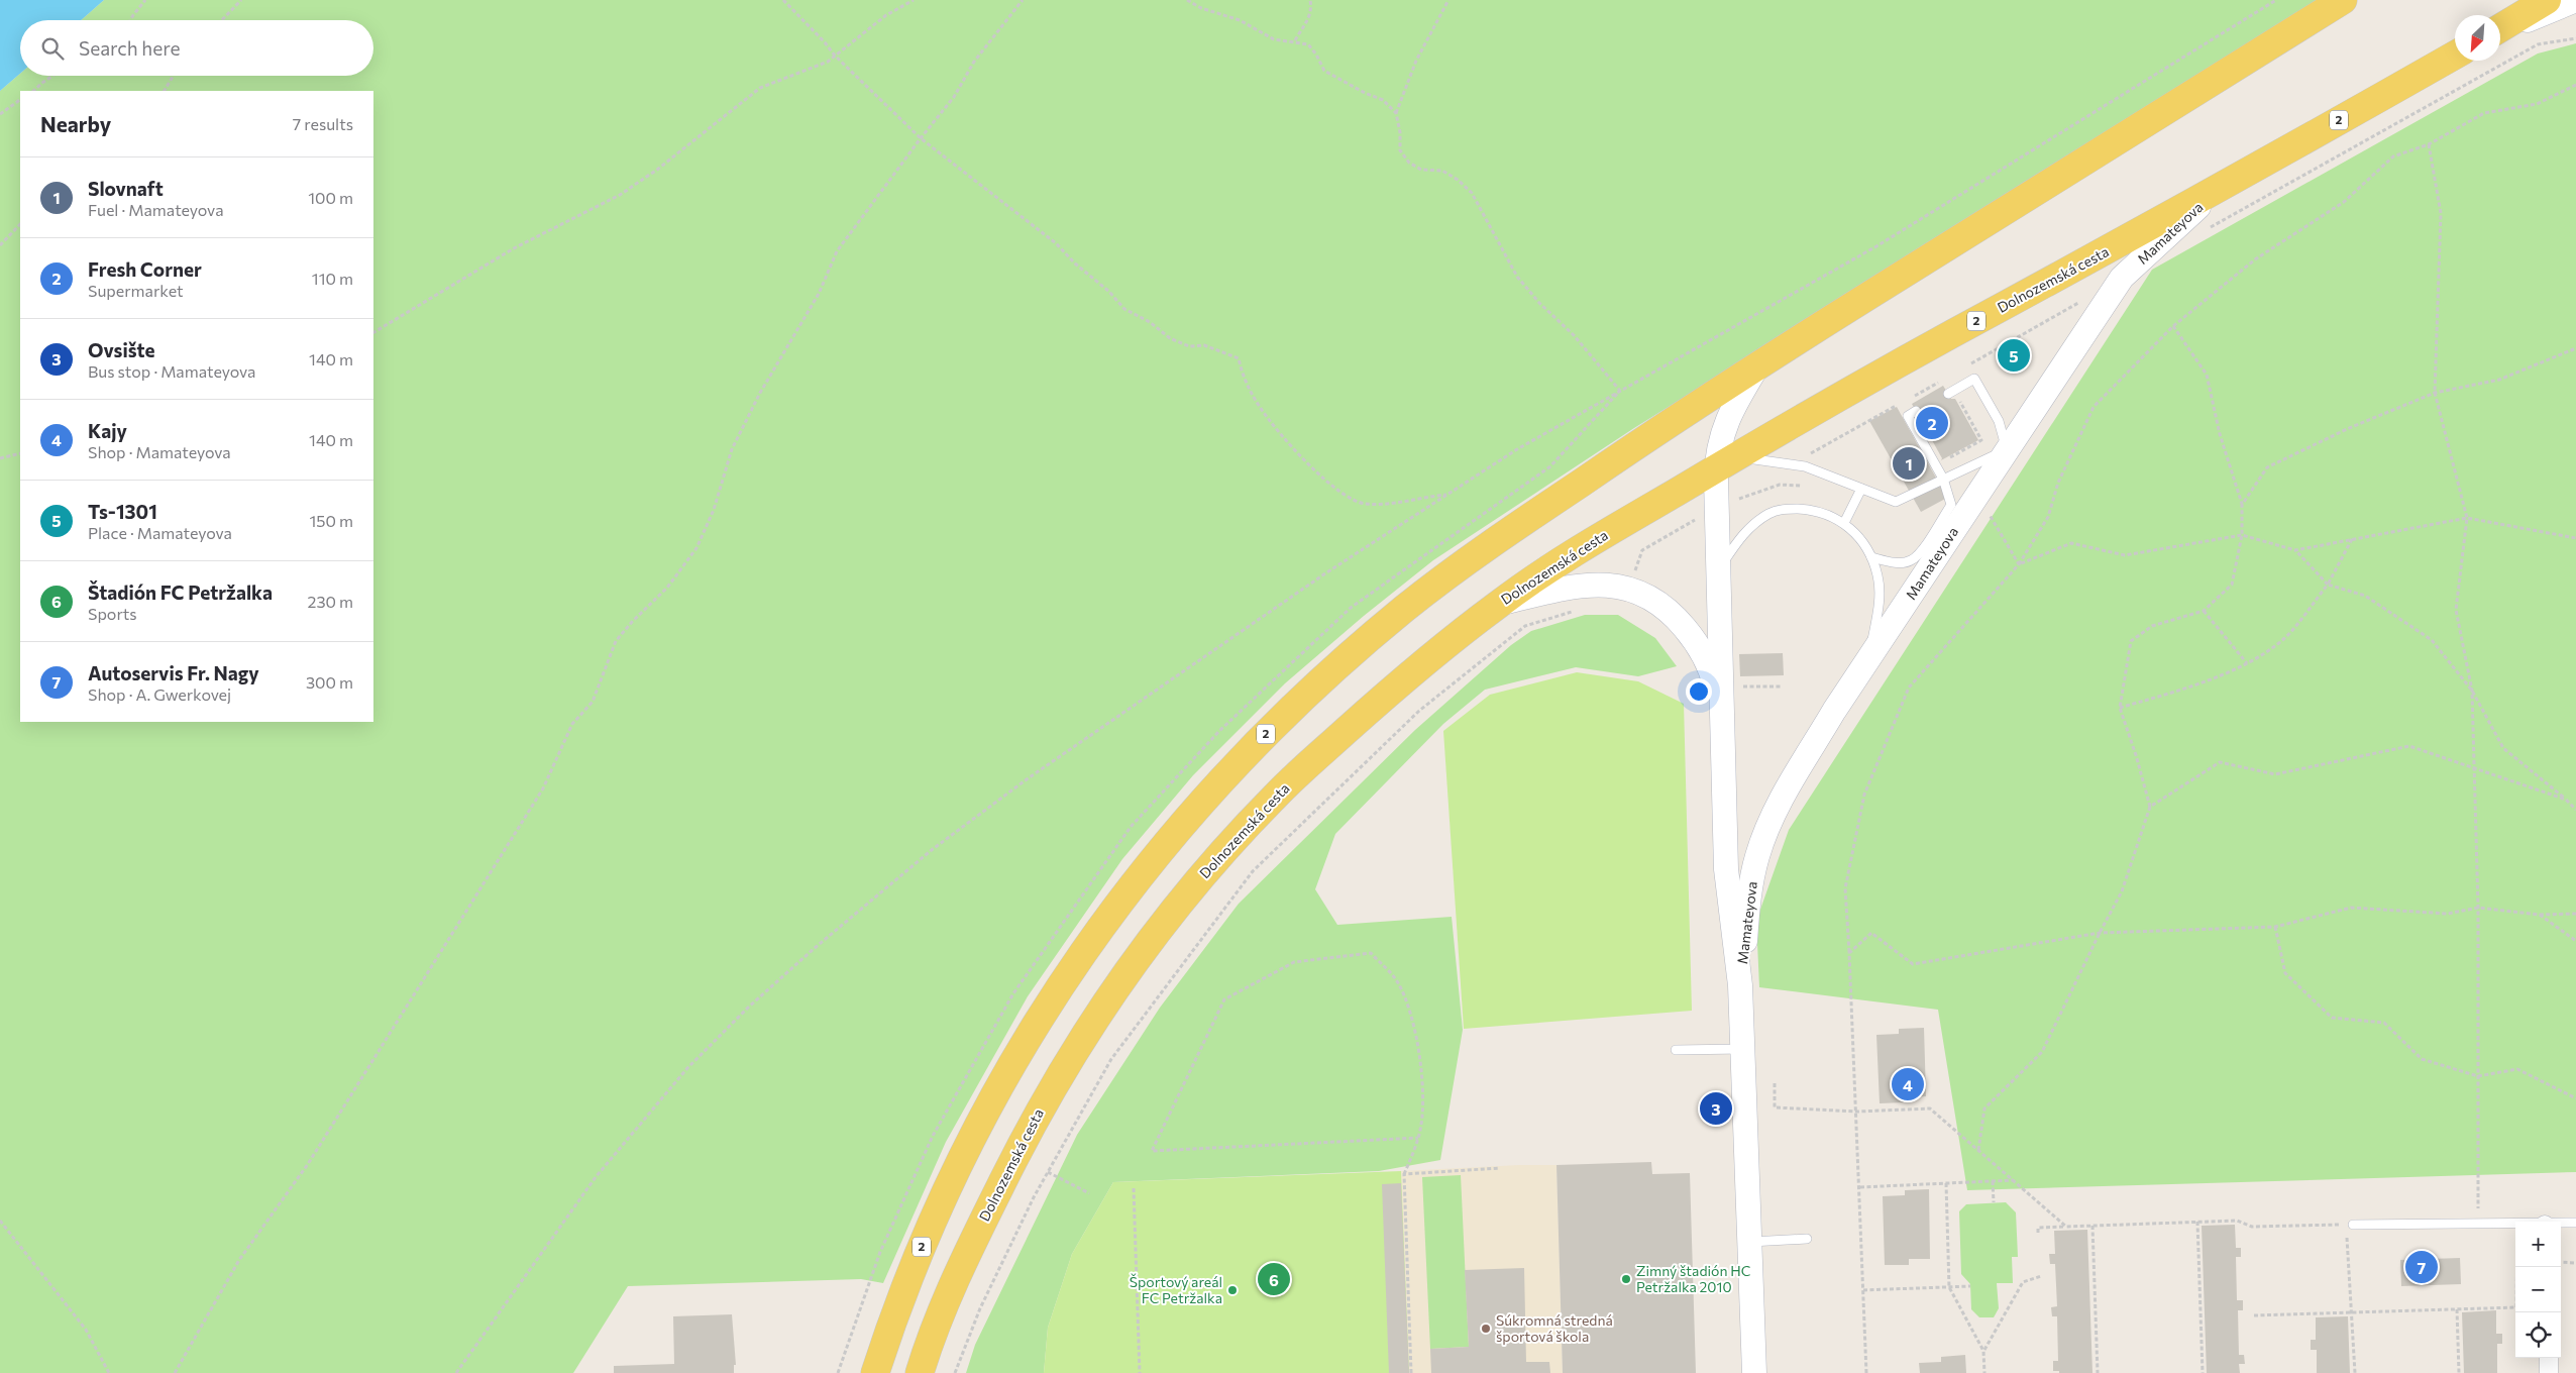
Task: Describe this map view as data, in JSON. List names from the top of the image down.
{
  "streets": {
    "main road": ["2", "Dolnozemská cesta"],
    "street": ["Mamateyova"]
  },
  "crossings": [
    ["2", "Mamateyova"],
    ["Mamateyova", "Dolnozemská cesta"]
  ],
  "places": ["Zimný štadión HC Petržalka 2010", "Športový areál FC Petržalka", "Súkromná stredná športová škola"],
  "north": "bottom left",
  "page": {
    "search": "Search here",
    "heading": ["Nearby", "7 results"],
    "list": [
      {
        "mark": "1",
        "name": "Slovnaft",
        "note": "Fuel · Mamateyova",
        "value": "100 m"
      },
      {
        "mark": "2",
        "name": "Fresh Corner",
        "note": "Supermarket",
        "value": "110 m"
      },
      {
        "mark": "3",
        "name": "Ovsište",
        "note": "Bus stop · Mamateyova",
        "value": "140 m"
      },
      {
        "mark": "4",
        "name": "Kajy",
        "note": "Shop · Mamateyova",
        "value": "140 m"
      },
      {
        "mark": "5",
        "name": "Ts-1301",
        "note": "Place · Mamateyova",
        "value": "150 m"
      },
      {
        "mark": "6",
        "name": "Štadión FC Petržalka",
        "note": "Sports",
        "value": "230 m"
      },
      {
        "mark": "7",
        "name": "Autoservis Fr. Nagy",
        "note": "Shop · A. Gwerkovej",
        "value": "300 m"
      }
    ],
    "pins": [
      "5",
      "2",
      "1",
      "4",
      "3",
      "7",
      "6"
    ],
    "map_buttons": ["+", "−"]
  }
}
